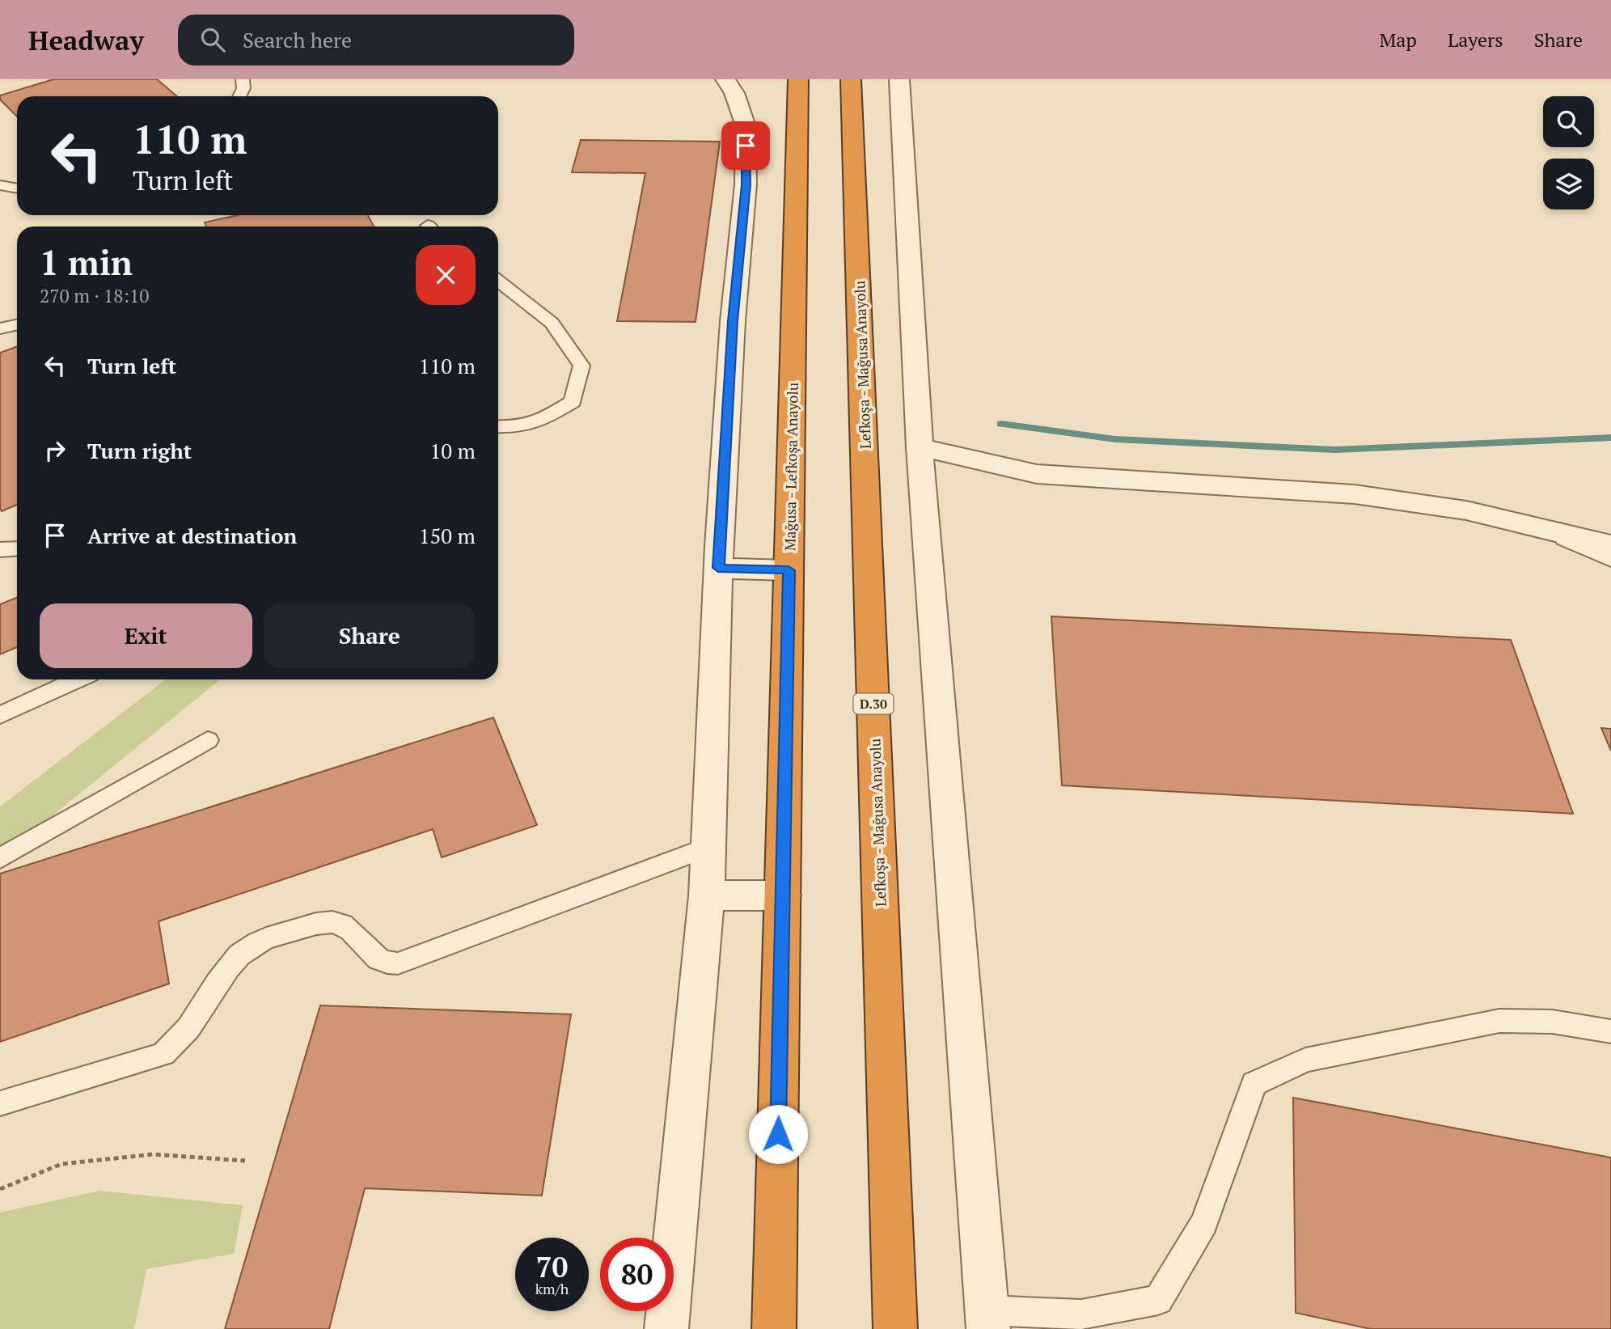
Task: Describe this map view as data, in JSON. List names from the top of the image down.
{
  "streets": {
    "highway": ["Lefkoşa - Mağusa Anayolu", "Mağusa - Lefkoşa Anayolu", "D.30"]
  },
  "page": {
    "header": "Headway",
    "search": "Search here",
    "nav": ["Map", "Layers", "Share"],
    "turn": ["110 m", "Turn left"],
    "heading": ["1 min", "270 m · 18:10"],
    "list": [
      {
        "name": "Turn left",
        "value": "110 m"
      },
      {
        "name": "Turn right",
        "value": "10 m"
      },
      {
        "name": "Arrive at destination",
        "value": "150 m"
      }
    ],
    "buttons": ["Exit", "Share"],
    "speed": "70 km/h",
    "limit": "80"
  }
}
